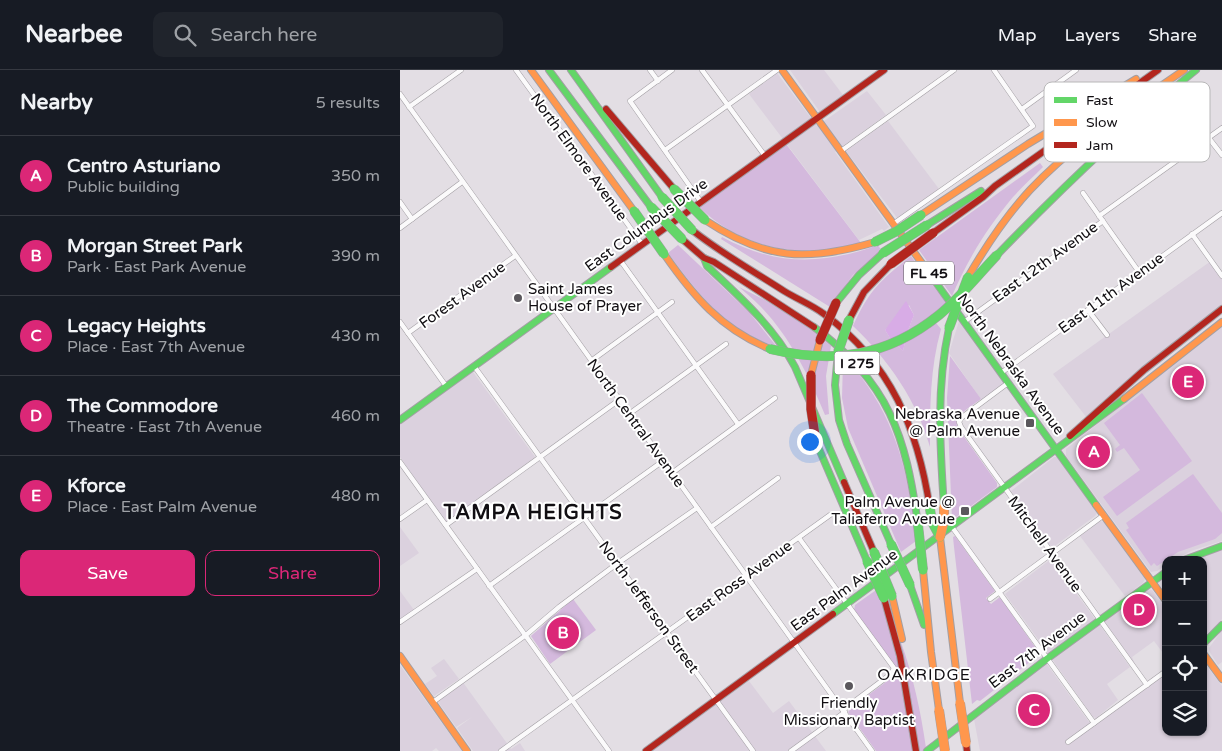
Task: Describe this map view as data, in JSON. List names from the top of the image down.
{
  "streets": {
    "main road": [
      "East Columbus Drive",
      "FL 45",
      "I 275",
      "North Nebraska Avenue",
      "East Palm Avenue",
      "East 7th Avenue"
    ],
    "street": [
      "North Elmore Avenue",
      "East 12th Avenue",
      "East 11th Avenue",
      "Forest Avenue",
      "North Central Avenue",
      "Mitchell Avenue",
      "East Ross Avenue",
      "North Jefferson Street"
    ]
  },
  "crossings": [
    ["North Elmore Avenue", "East Columbus Drive"],
    ["East Columbus Drive", "North Nebraska Avenue"],
    ["East Columbus Drive", "North Central Avenue"],
    ["East Columbus Drive", "North Jefferson Street"],
    ["East 12th Avenue", "North Nebraska Avenue"],
    ["East 11th Avenue", "North Nebraska Avenue"],
    ["Forest Avenue", "North Central Avenue"],
    ["North Nebraska Avenue", "Mitchell Avenue"],
    ["North Nebraska Avenue", "East Palm Avenue"],
    ["North Nebraska Avenue", "East 7th Avenue"],
    ["North Central Avenue", "East Ross Avenue"],
    ["North Central Avenue", "East Palm Avenue"],
    ["Mitchell Avenue", "East Palm Avenue"],
    ["Mitchell Avenue", "East 7th Avenue"],
    ["East Ross Avenue", "North Jefferson Street"],
    ["East Palm Avenue", "North Jefferson Street"]
  ],
  "districts": ["TAMPA HEIGHTS", "OAKRIDGE"],
  "places": {
    "other": ["Saint James House of Prayer", "Friendly Missionary Baptist"],
    "transit": ["Nebraska Avenue @ Palm Avenue", "Palm Avenue @ Taliaferro Avenue"]
  },
  "legend": ["Fast", "Slow", "Jam"],
  "page": {
    "header": "Nearbee",
    "search": "Search here",
    "nav": ["Map", "Layers", "Share"],
    "heading": ["Nearby", "5 results"],
    "list": [
      {
        "mark": "A",
        "name": "Centro Asturiano",
        "note": "Public building",
        "value": "350 m"
      },
      {
        "mark": "B",
        "name": "Morgan Street Park",
        "note": "Park · East Park Avenue",
        "value": "390 m"
      },
      {
        "mark": "C",
        "name": "Legacy Heights",
        "note": "Place · East 7th Avenue",
        "value": "430 m"
      },
      {
        "mark": "D",
        "name": "The Commodore",
        "note": "Theatre · East 7th Avenue",
        "value": "460 m"
      },
      {
        "mark": "E",
        "name": "Kforce",
        "note": "Place · East Palm Avenue",
        "value": "480 m"
      }
    ],
    "pins": [
      "E",
      "A",
      "D",
      "B",
      "C"
    ],
    "buttons": ["Save", "Share"],
    "map_buttons": ["+", "−"]
  }
}
